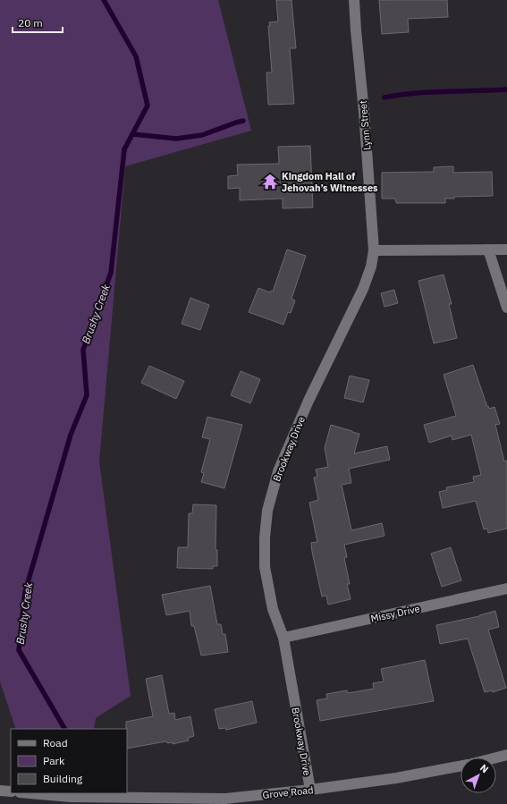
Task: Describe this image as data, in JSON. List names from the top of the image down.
{
  "streets": {
    "street": [
      "Lynn Street",
      "Brookway Drive",
      "Missy Drive",
      "Grove Road"
    ]
  },
  "crossings": [
    ["Lynn Street", "Brookway Drive"],
    ["Brookway Drive", "Missy Drive"],
    ["Brookway Drive", "Grove Road"]
  ],
  "water": ["Brushy Creek"],
  "places": {
    "temple": ["Kingdom Hall of Jehovah’s Witnesses"]
  },
  "legend": ["Road", "Park", "Building"],
  "scale_bar": "20 m",
  "north": "top right"
}
